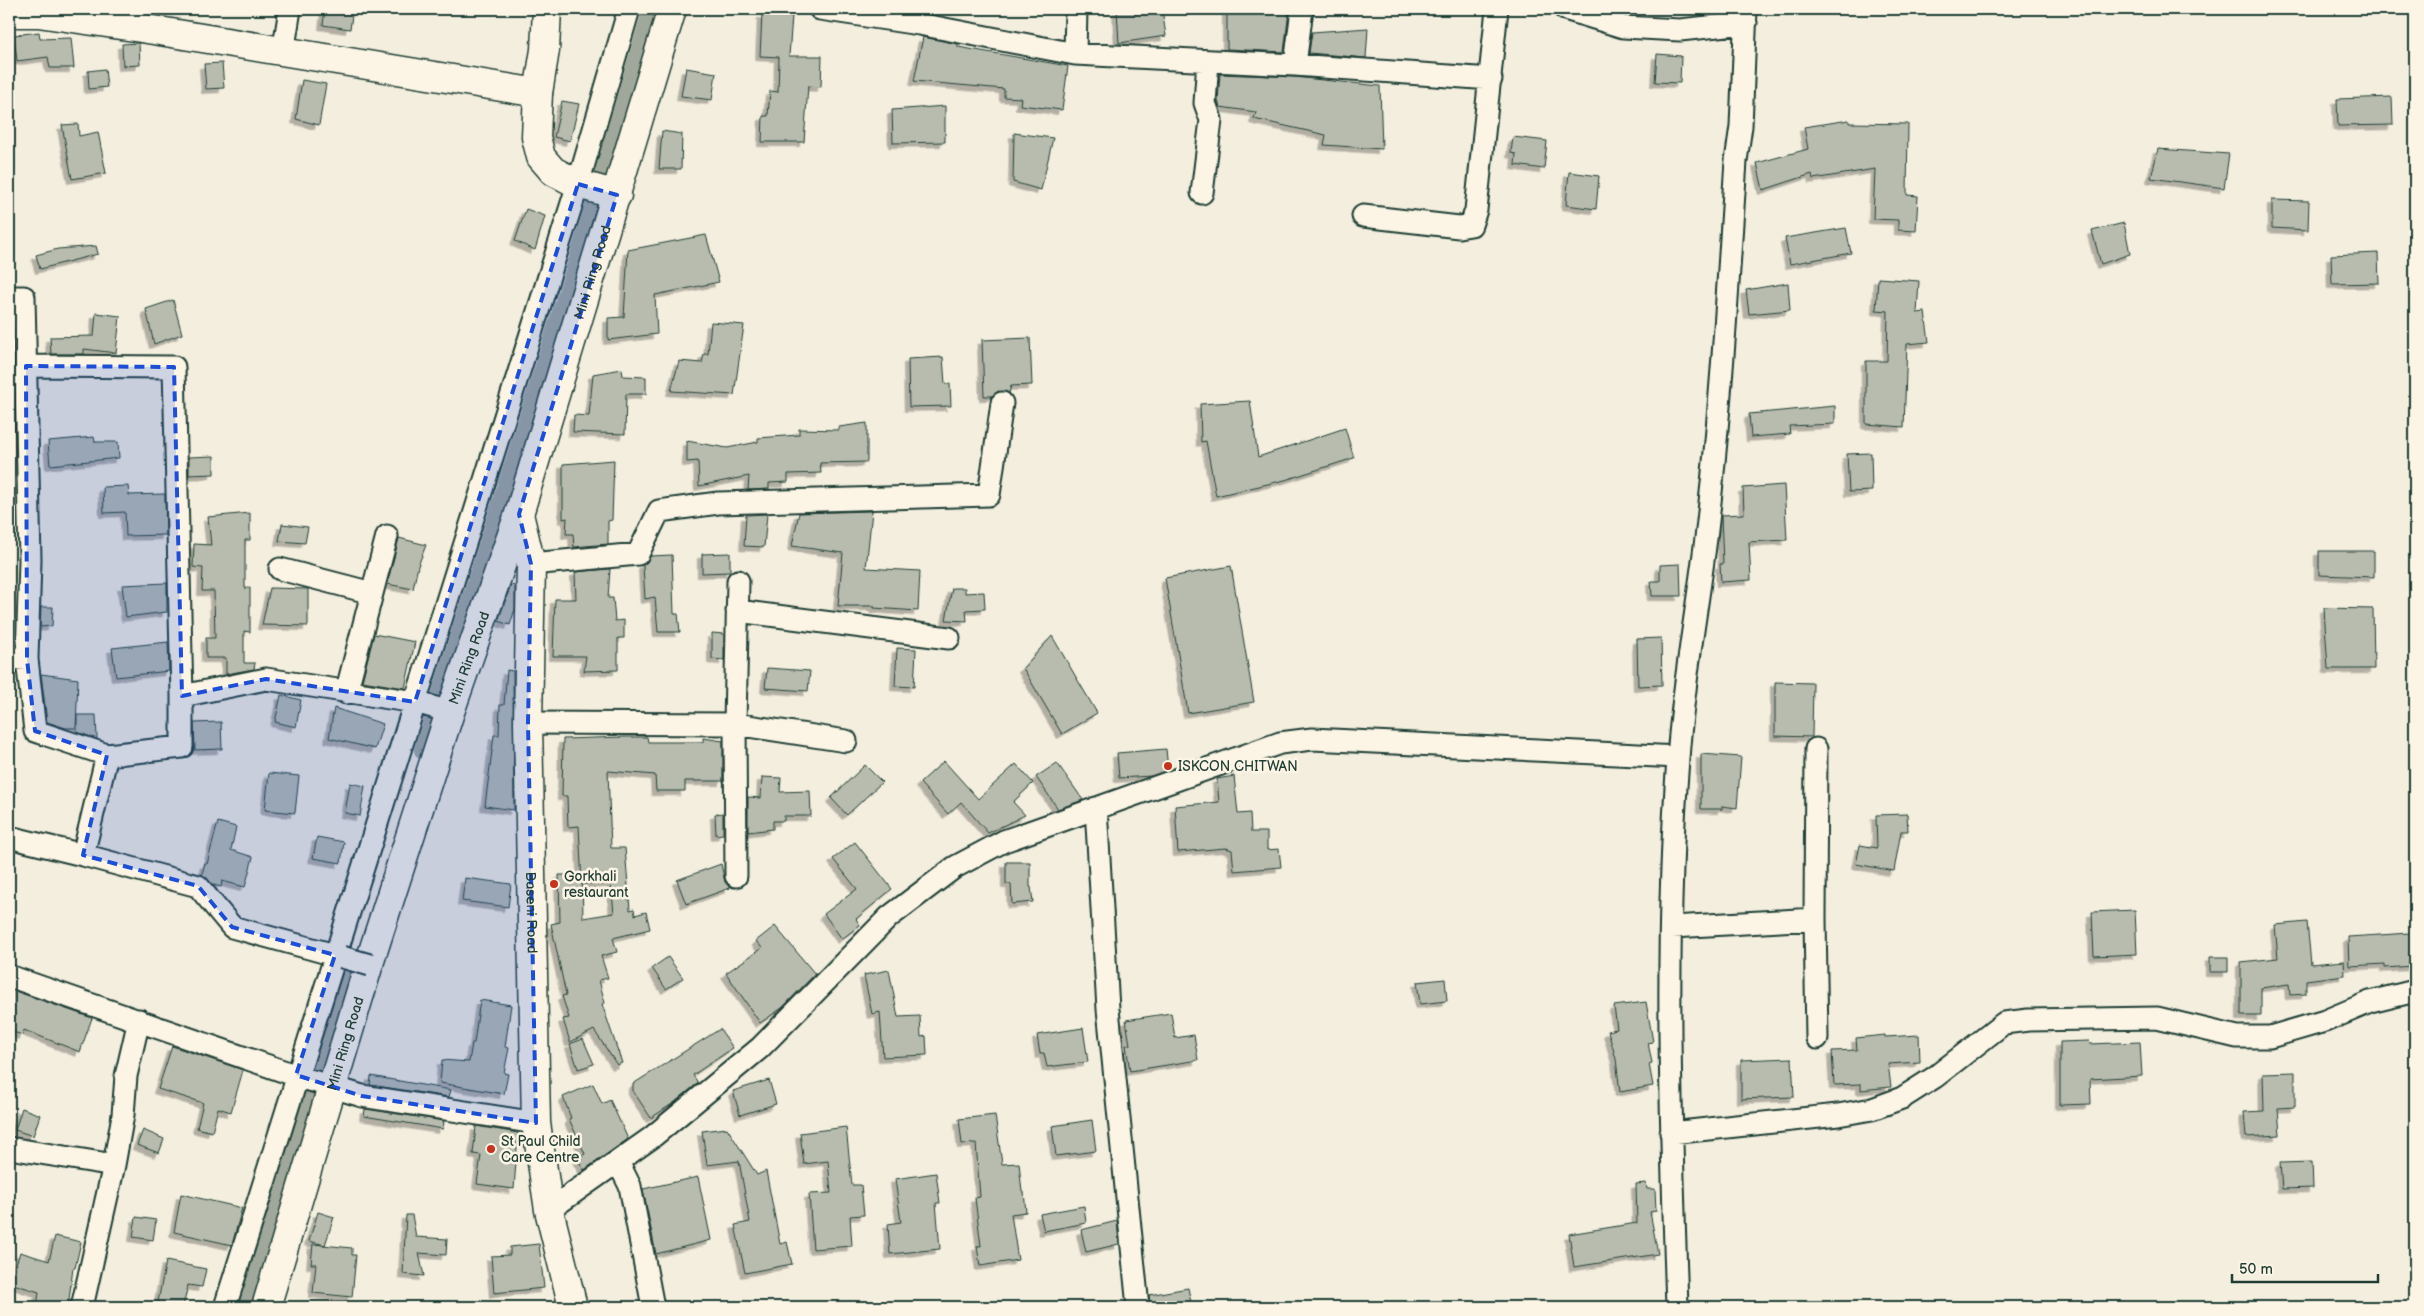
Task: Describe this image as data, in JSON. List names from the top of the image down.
{
  "streets": {
    "street": ["Mini Ring Road", "Baseni Road"]
  },
  "crossings": [
    ["Mini Ring Road", "Baseni Road"]
  ],
  "places": ["ISKCON CHITWAN", "Gorkhali restaurant", "St Paul Child Care Centre"],
  "scale_bar": "50 m"
}
